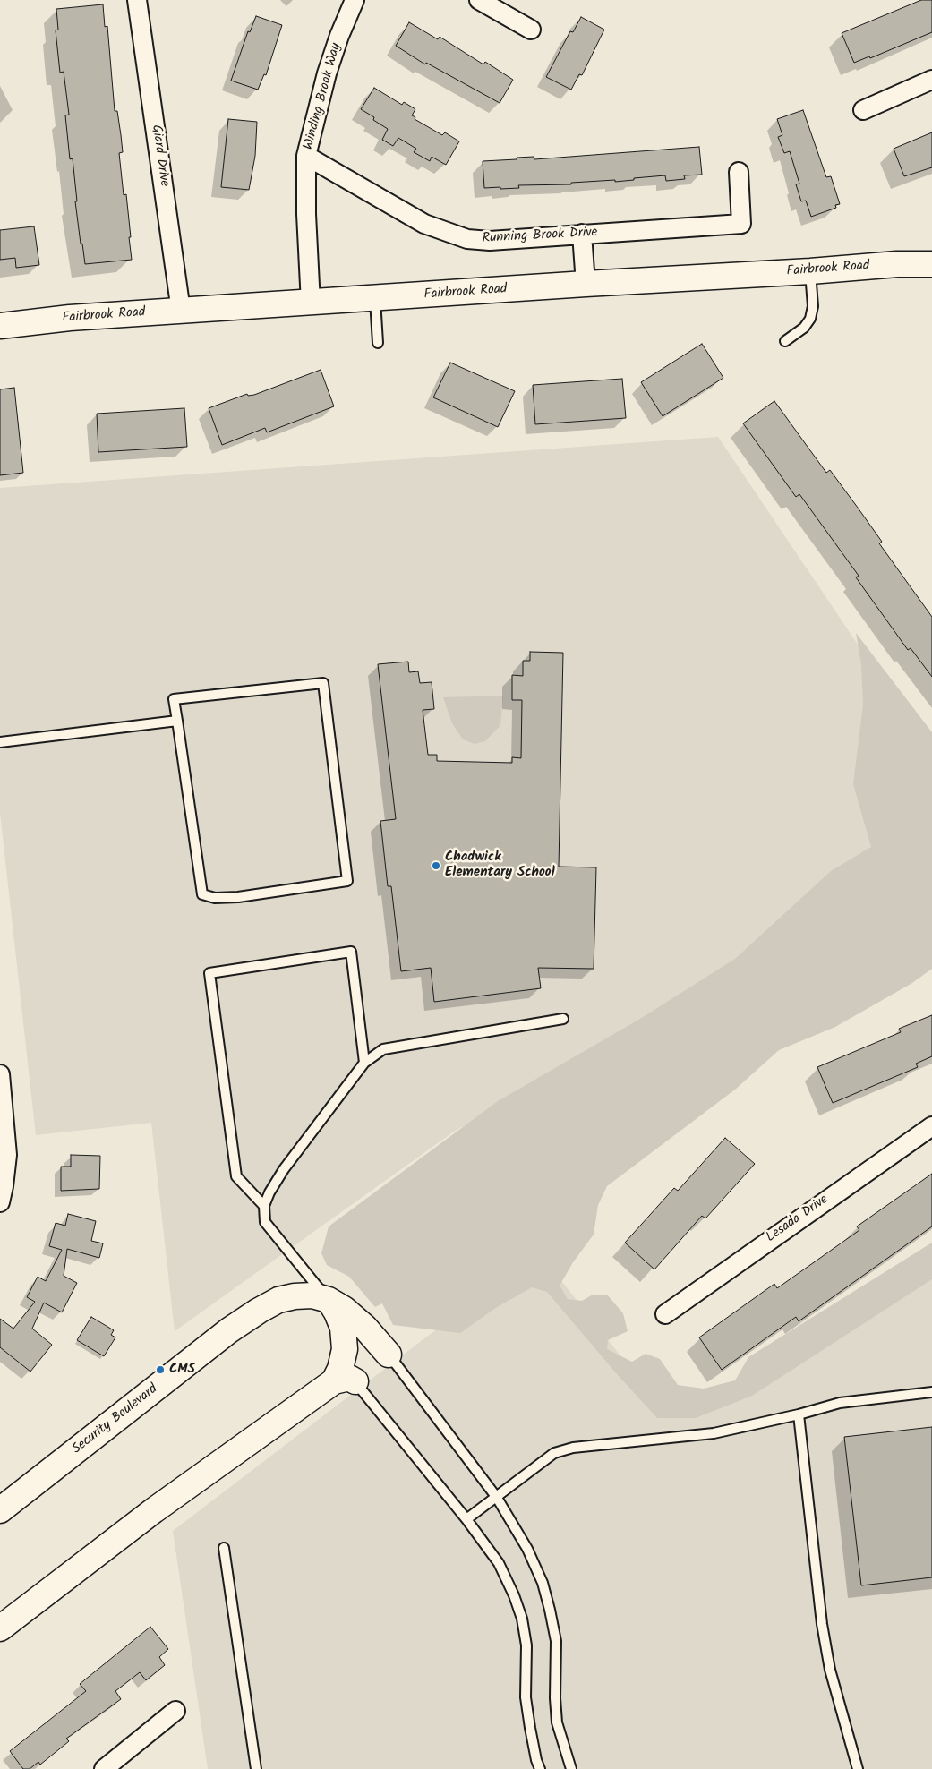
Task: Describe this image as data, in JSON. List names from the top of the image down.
{
  "streets": {
    "street": [
      "Winding Brook Way",
      "Giard Drive",
      "Running Brook Drive",
      "Fairbrook Road",
      "Lesada Drive",
      "Security Boulevard"
    ]
  },
  "crossings": [
    ["Winding Brook Way", "Running Brook Drive"],
    ["Winding Brook Way", "Fairbrook Road"],
    ["Giard Drive", "Fairbrook Road"]
  ],
  "places": ["Chadwick Elementary School", "CMS"]
}
